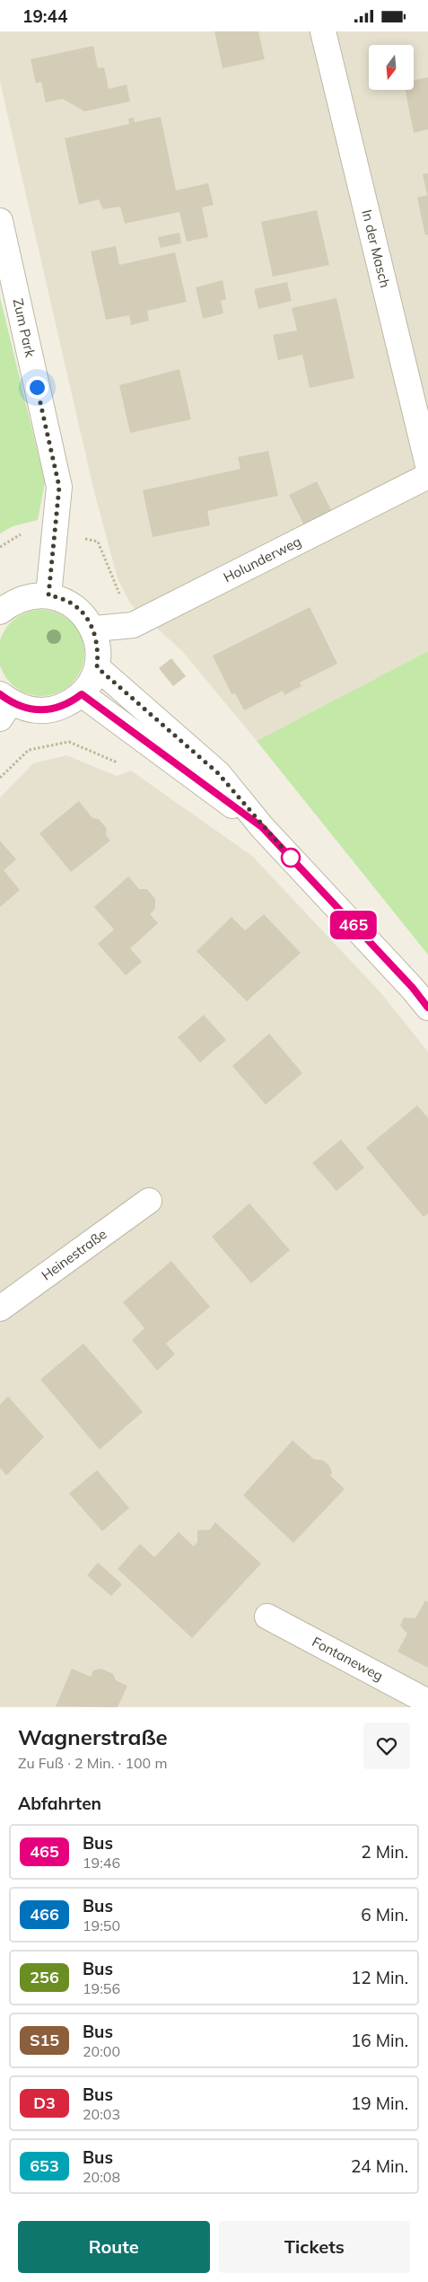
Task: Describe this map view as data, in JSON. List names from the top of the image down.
{
  "streets": {
    "street": [
      "In der Masch",
      "Zum Park",
      "Holunderweg",
      "Heinestraße",
      "Fontaneweg"
    ]
  },
  "lines": ["bus line 465"],
  "north": "bottom",
  "page": {
    "status": "19:44",
    "on_map": "465",
    "heading": [
      ["Wagnerstraße", "Zu Fuß · 2 Min. · 100 m"],
      "Abfahrten"
    ],
    "list": [
      {
        "mark": "465",
        "name": "Bus",
        "note": "19:46",
        "value": "2 Min."
      },
      {
        "mark": "466",
        "name": "Bus",
        "note": "19:50",
        "value": "6 Min."
      },
      {
        "mark": "256",
        "name": "Bus",
        "note": "19:56",
        "value": "12 Min."
      },
      {
        "mark": "S15",
        "name": "Bus",
        "note": "20:00",
        "value": "16 Min."
      },
      {
        "mark": "D3",
        "name": "Bus",
        "note": "20:03",
        "value": "19 Min."
      },
      {
        "mark": "653",
        "name": "Bus",
        "note": "20:08",
        "value": "24 Min."
      }
    ],
    "buttons": ["Route", "Tickets"]
  }
}
